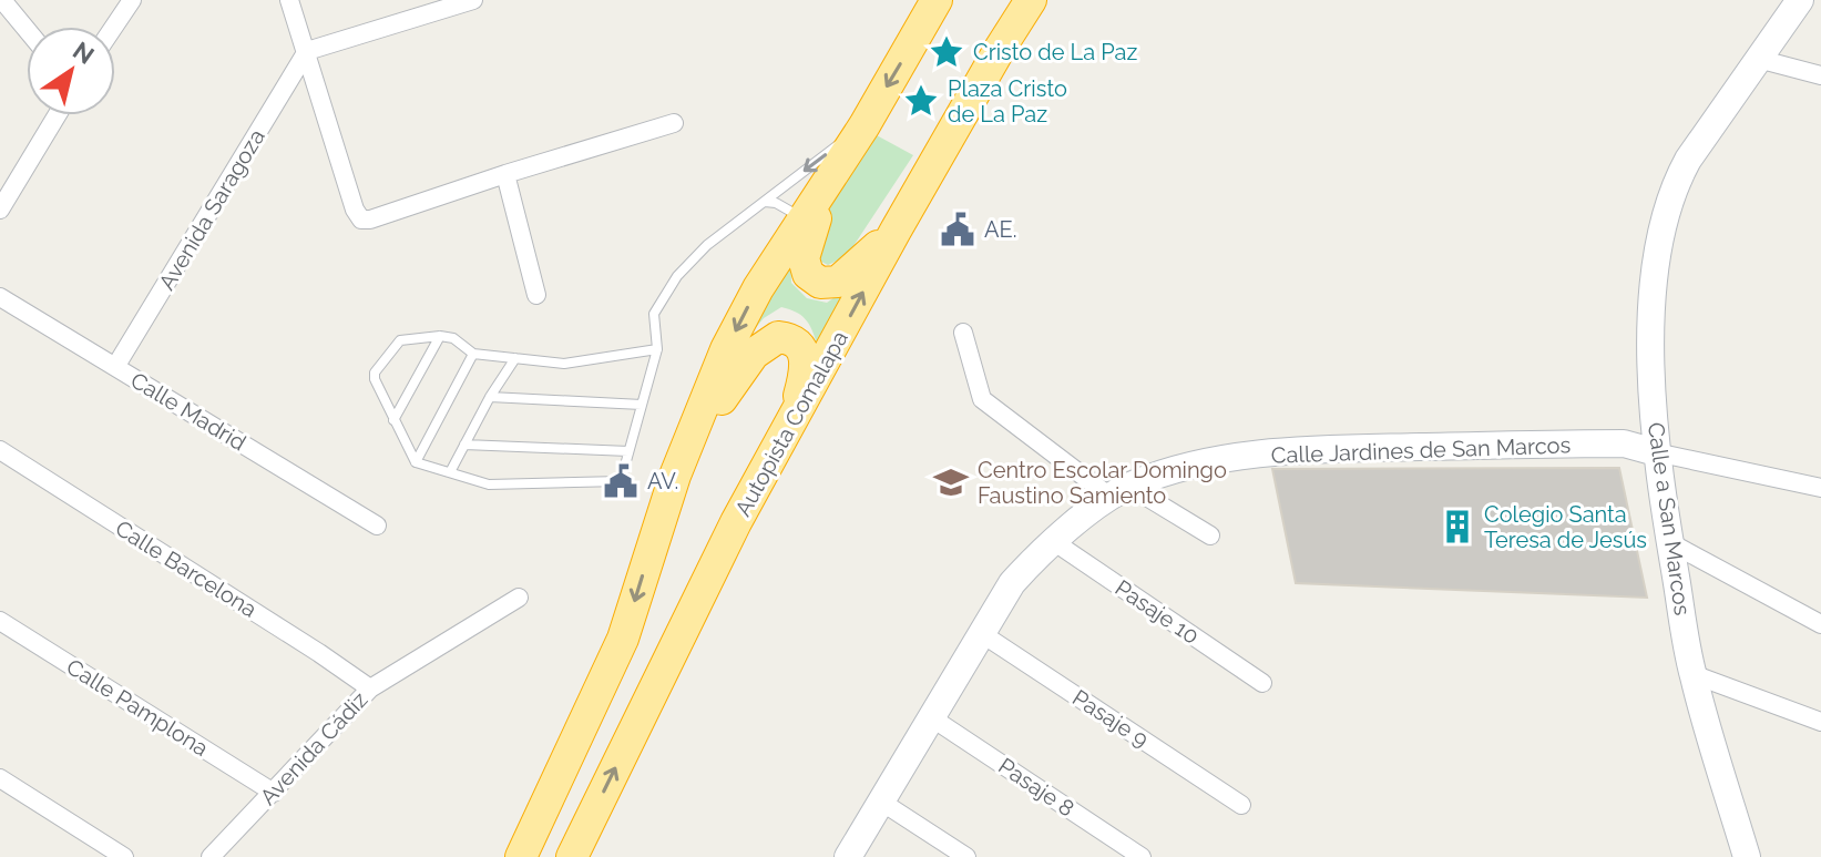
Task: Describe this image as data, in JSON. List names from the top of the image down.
{
  "streets": {
    "highway": ["Autopista Comalapa"],
    "main road": ["Calle Jardines de San Marcos", "Calle a San Marcos"],
    "street": [
      "Avenida Saragoza",
      "Calle Madrid",
      "Calle Barcelona",
      "Pasaje 10",
      "Calle Pamplona",
      "Pasaje 9",
      "Avenida Cádiz",
      "Pasaje 8"
    ]
  },
  "crossings": [
    ["Avenida Saragoza", "Calle Madrid"],
    ["Calle Jardines de San Marcos", "Calle a San Marcos"],
    ["Calle Jardines de San Marcos", "Pasaje 10"],
    ["Calle Jardines de San Marcos", "Pasaje 9"],
    ["Calle Jardines de San Marcos", "Pasaje 8"],
    ["Calle Barcelona", "Avenida Cádiz"],
    ["Calle Pamplona", "Avenida Cádiz"]
  ],
  "places": {
    "place": ["Cristo de La Paz", "Plaza Cristo de La Paz"],
    "public building": ["AE.", "AV."],
    "school or university": ["Centro Escolar Domingo Faustino Samiento"],
    "building": ["Colegio Santa Teresa de Jesús"]
  },
  "north": "top right"
}
